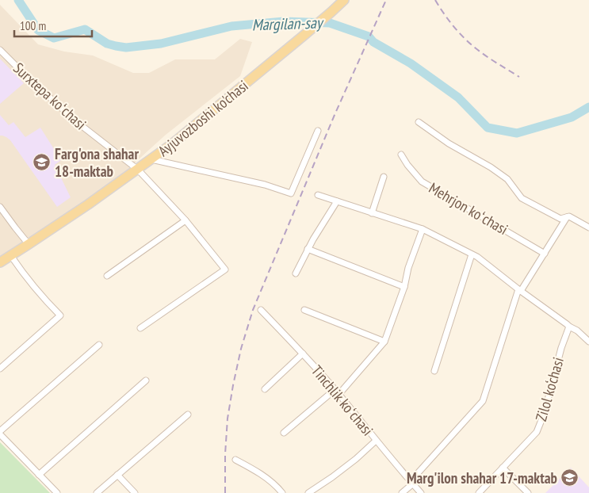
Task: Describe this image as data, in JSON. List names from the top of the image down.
{
  "streets": {
    "main road": ["Ayjuvozboshi ko'chasi"],
    "street": [
      "Surxtepa koʻchasi",
      "Mehrjon koʻchasi",
      "Zilol ko‘chasi",
      "Tinchlik koʻchasi"
    ]
  },
  "crossings": [
    ["Surxtepa koʻchasi", "Ayjuvozboshi ko'chasi"]
  ],
  "water": ["Margilan-say"],
  "places": {
    "school or university": ["Farg'ona shahar 18-maktab", "Marg'ilon shahar 17-maktab"]
  },
  "scale_bar": "100 m"
}
